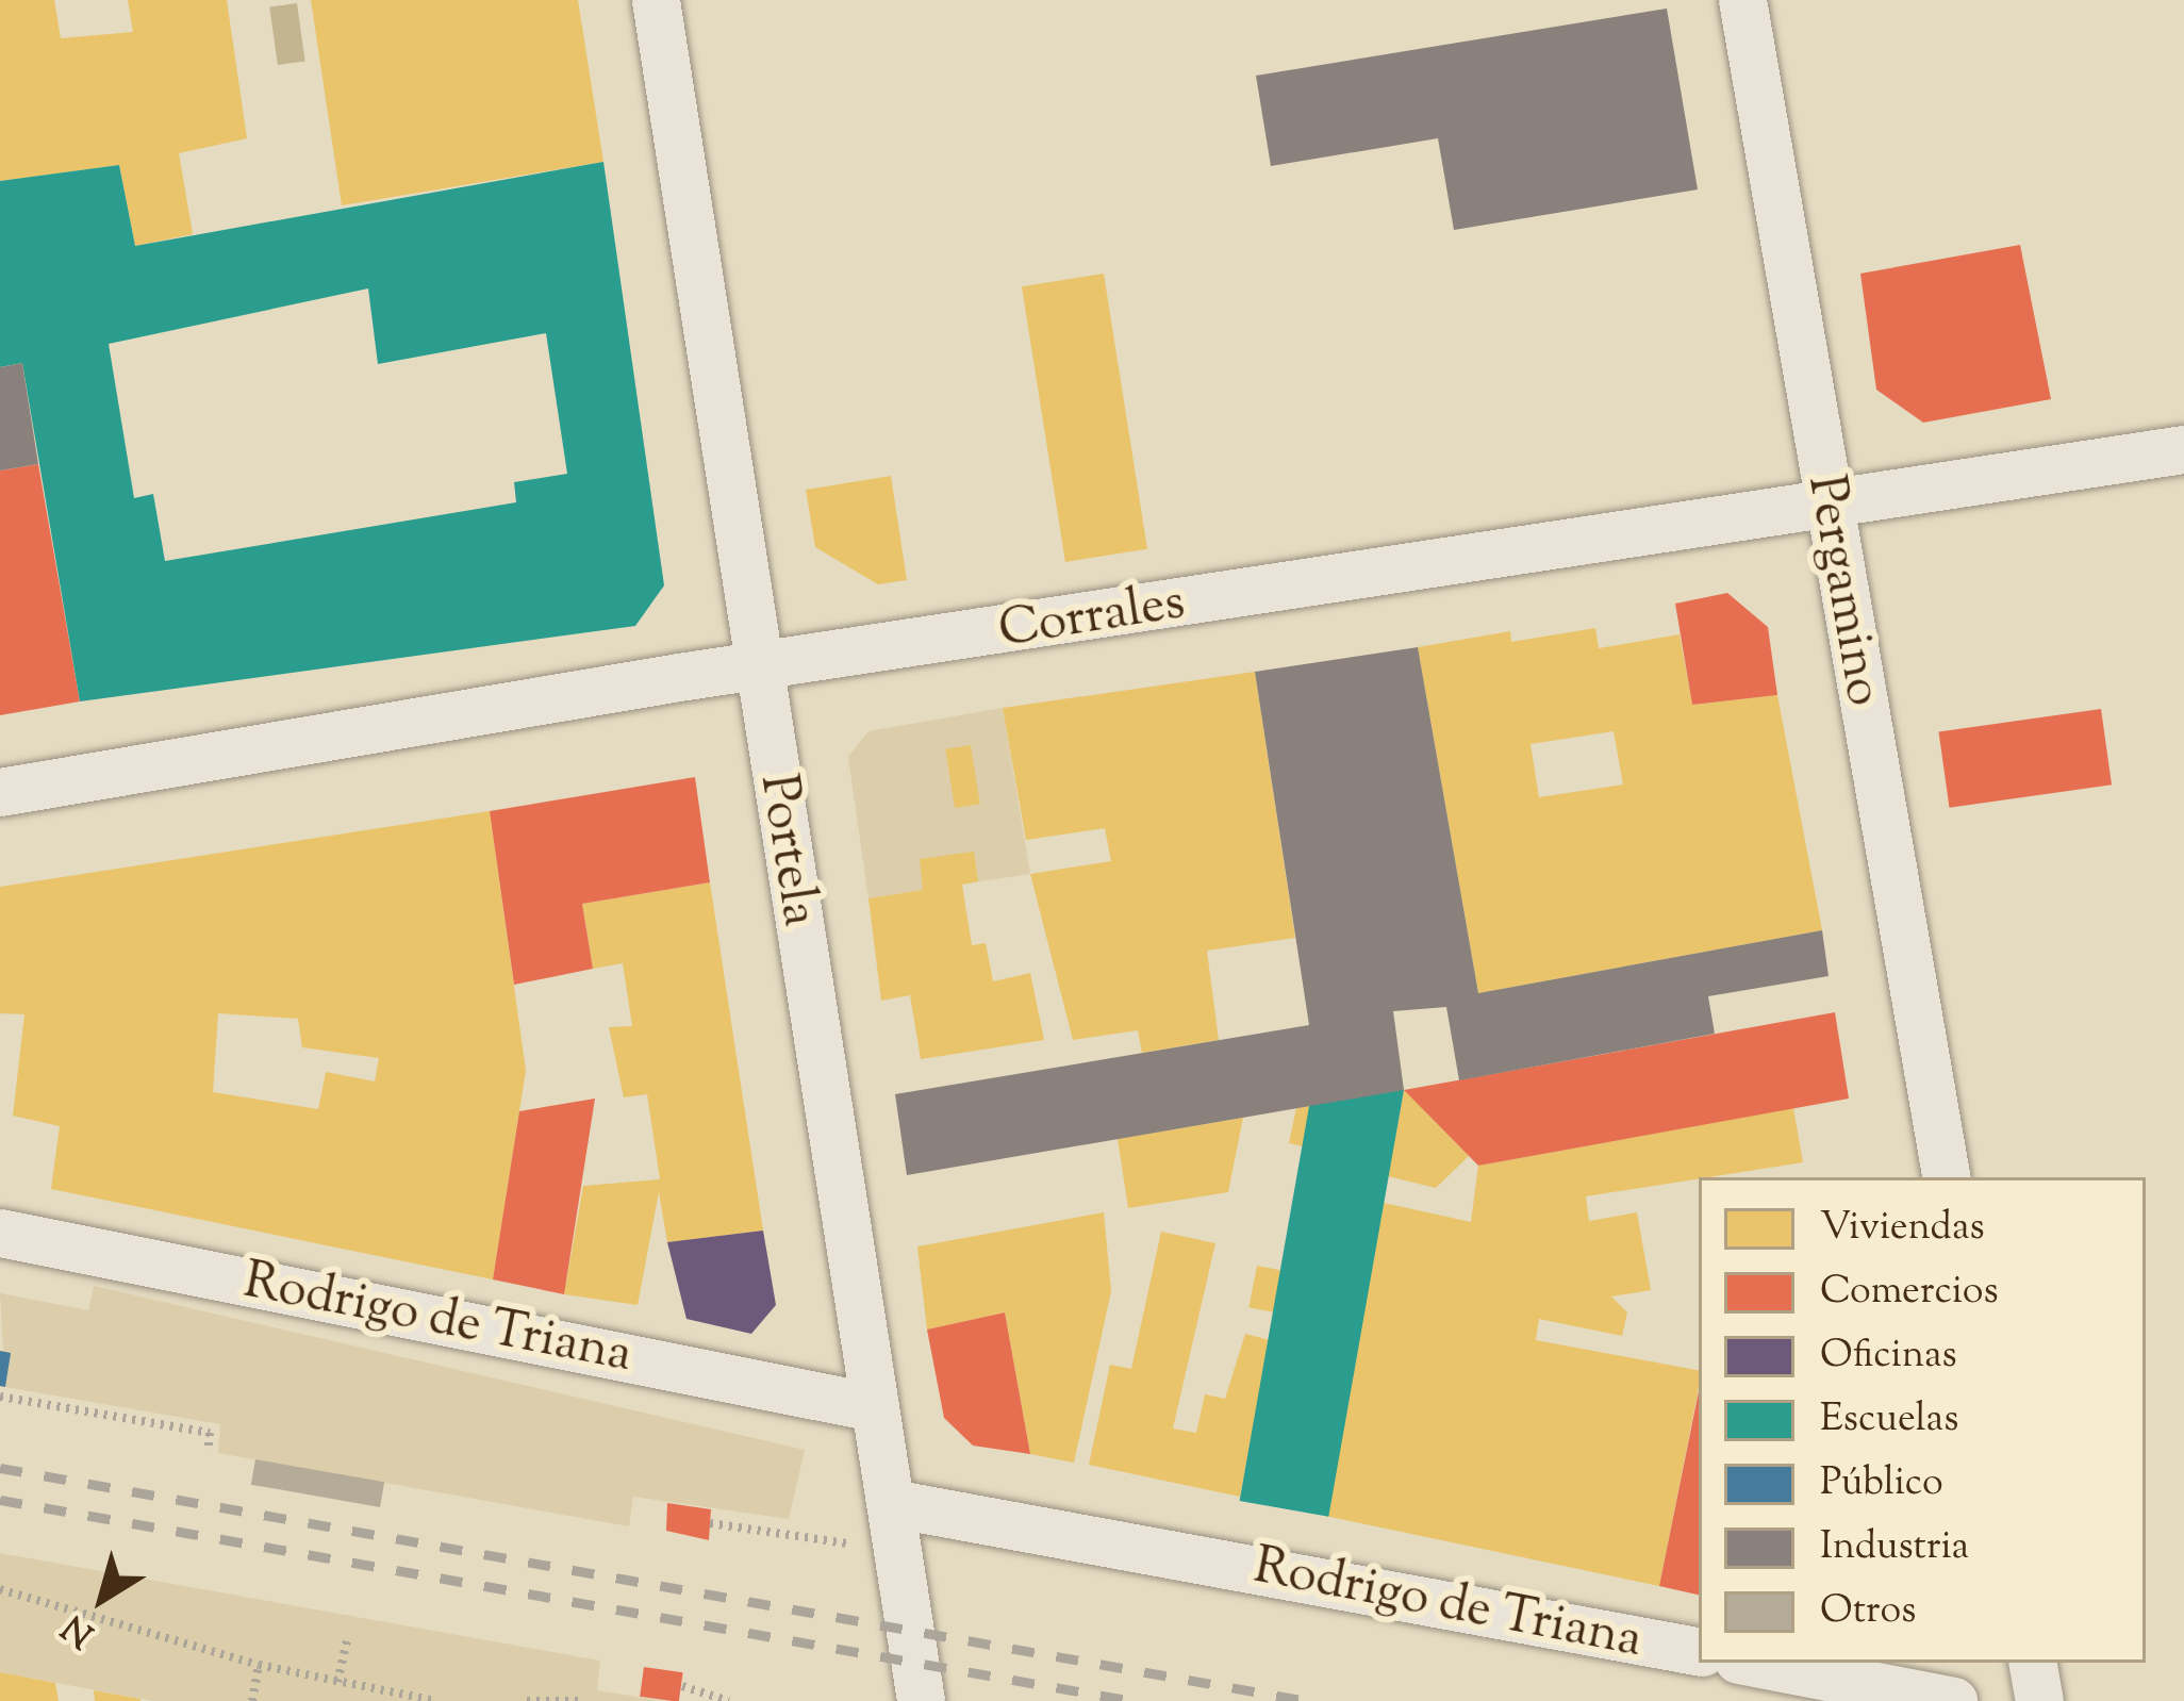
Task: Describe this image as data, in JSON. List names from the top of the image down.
{
  "streets": {
    "street": [
      "Pergamino",
      "Corrales",
      "Portela",
      "Rodrigo de Triana"
    ]
  },
  "crossings": [
    ["Pergamino", "Corrales"],
    ["Corrales", "Portela"],
    ["Portela", "Rodrigo de Triana"]
  ],
  "legend": [
    "Viviendas",
    "Comercios",
    "Oficinas",
    "Escuelas",
    "Público",
    "Industria",
    "Otros"
  ],
  "north": "bottom left"
}
